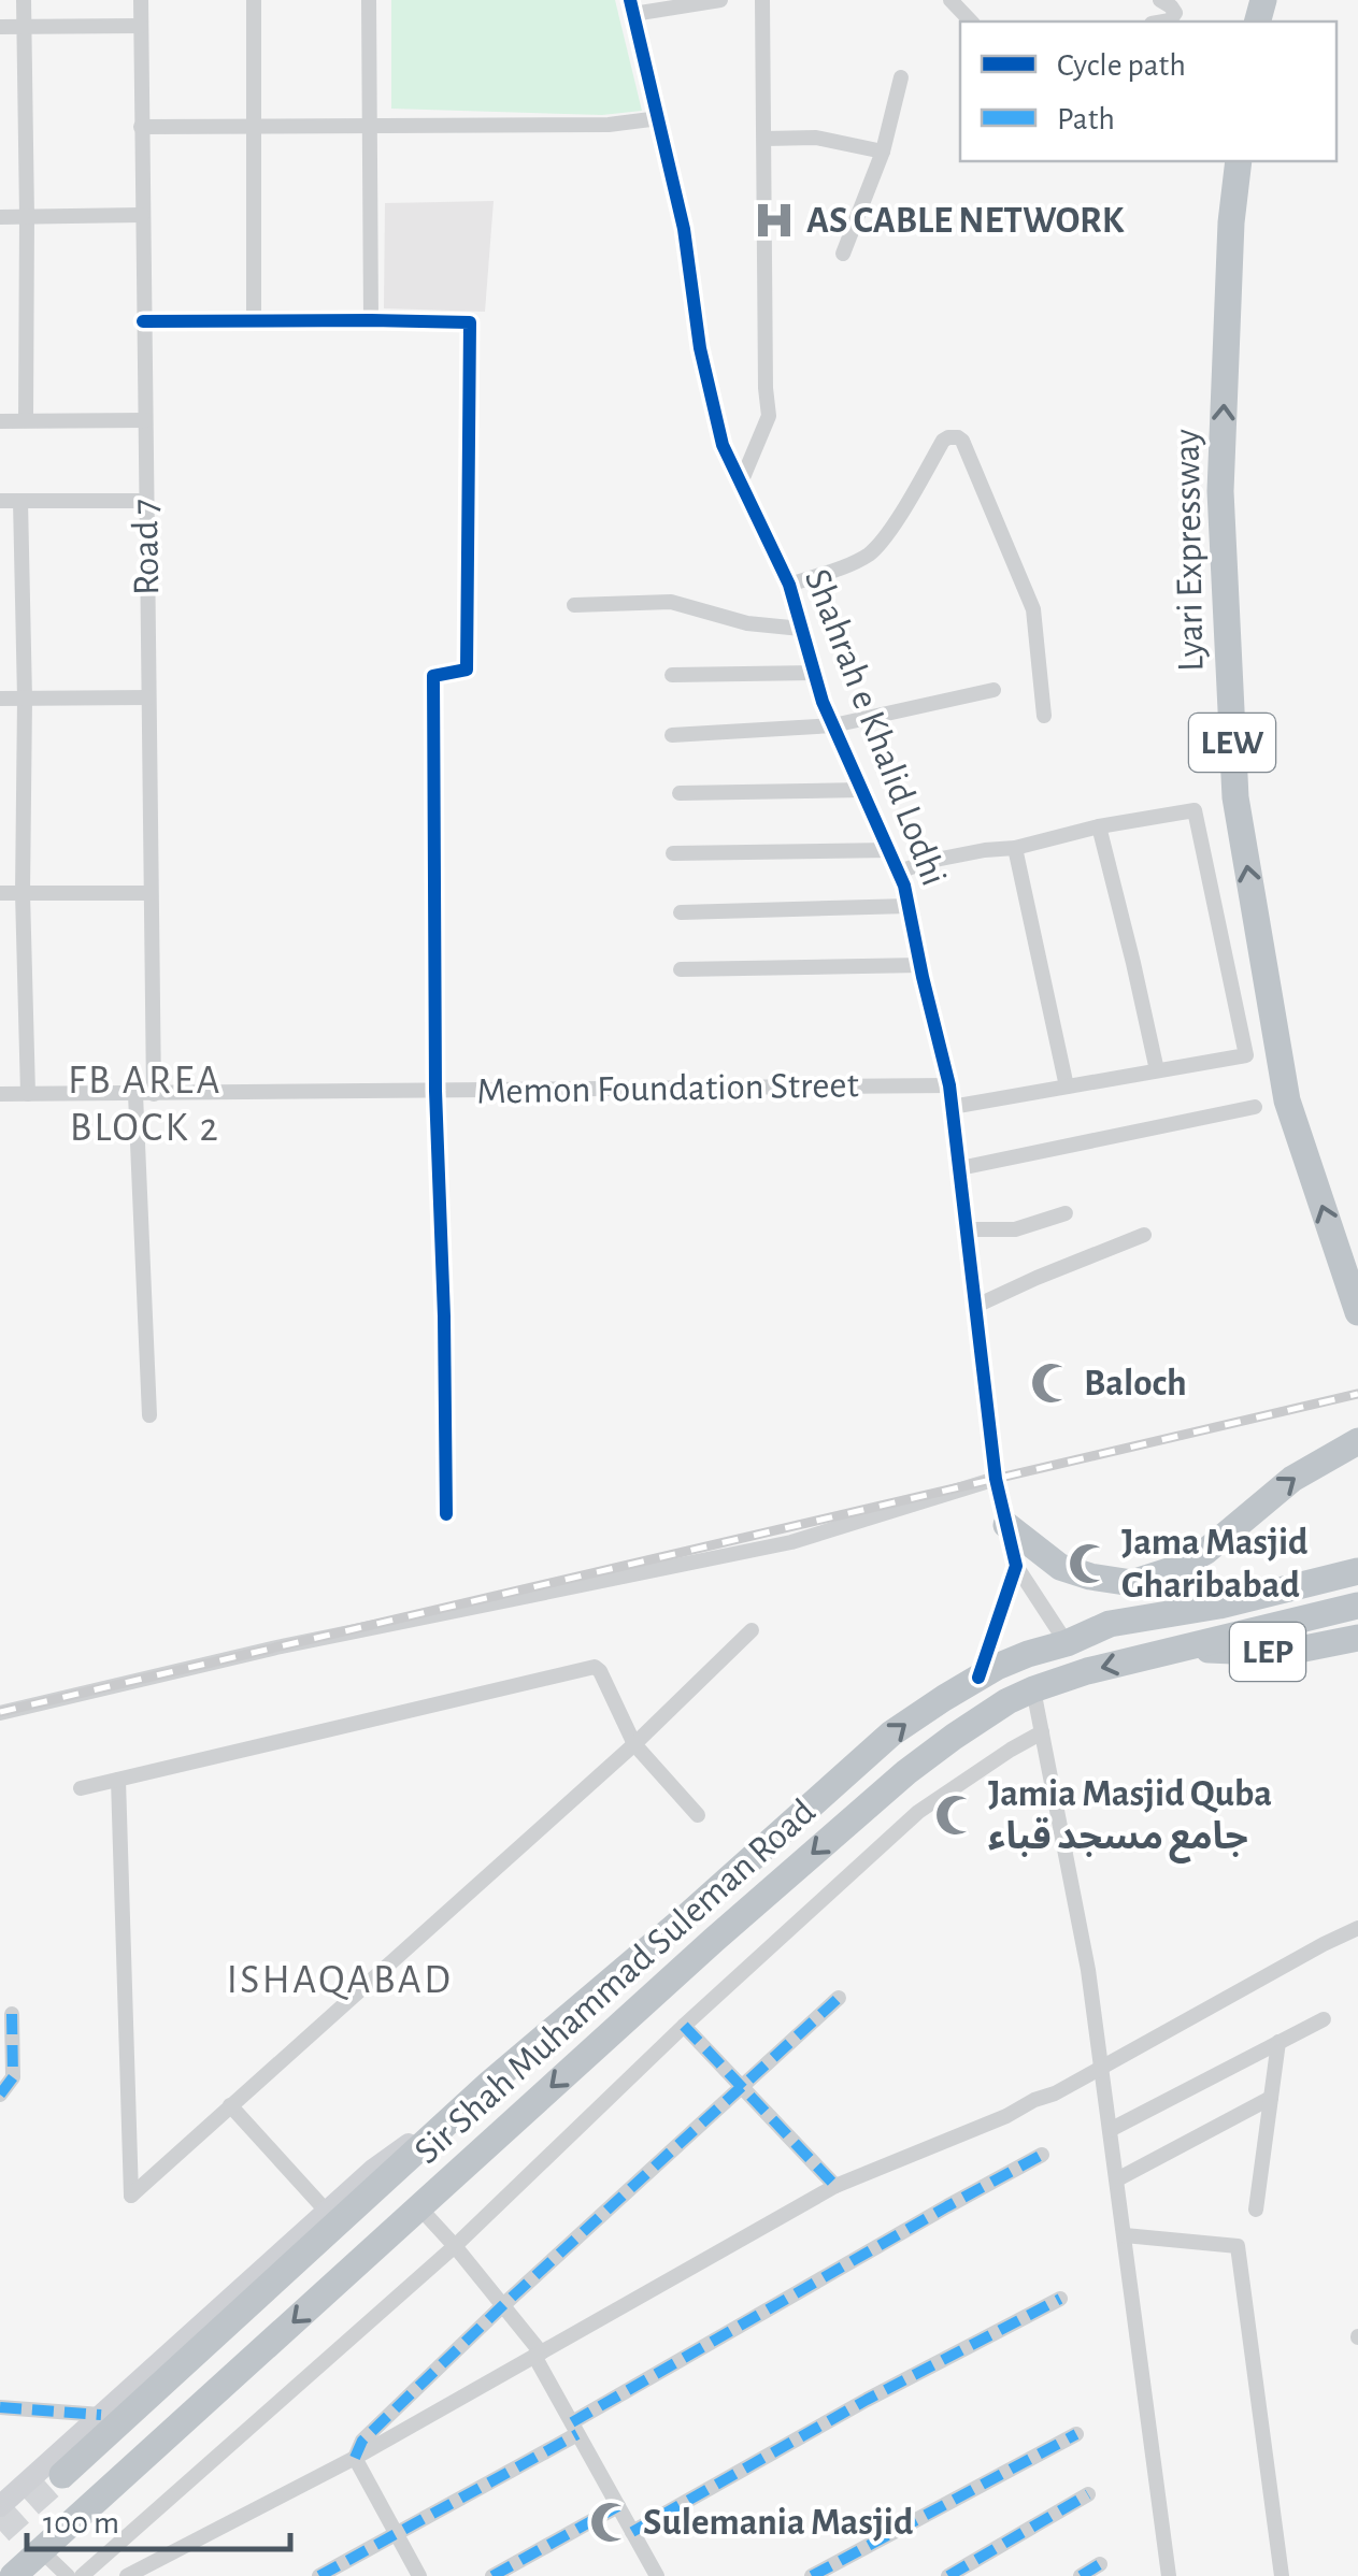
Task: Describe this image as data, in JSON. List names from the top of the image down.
{
  "streets": {
    "highway": [
      "Lyari Expressway",
      "LEW",
      "LEP",
      "Sir Shah Muhammad Suleman Road"
    ],
    "street": ["Road 7", "Shahrah e Khalid Lodhi", "Memon Foundation Street"]
  },
  "crossings": [
    ["Road 7", "Memon Foundation Street"],
    ["Shahrah e Khalid Lodhi", "Memon Foundation Street"],
    ["LEP", "Sir Shah Muhammad Suleman Road"]
  ],
  "one_way": ["Lyari Expressway"],
  "districts": ["FB AREA BLOCK 2", "ISHAQABAD"],
  "places": {
    "hospital": ["AS CABLE NETWORK"],
    "mosque": [
      "Baloch",
      "Jama Masjid Gharibabad",
      "Jamia Masjid Quba جامع مسجد قباء",
      "Sulemania Masjid"
    ]
  },
  "legend": ["Cycle path", "Path"],
  "scale_bar": "100 m"
}
